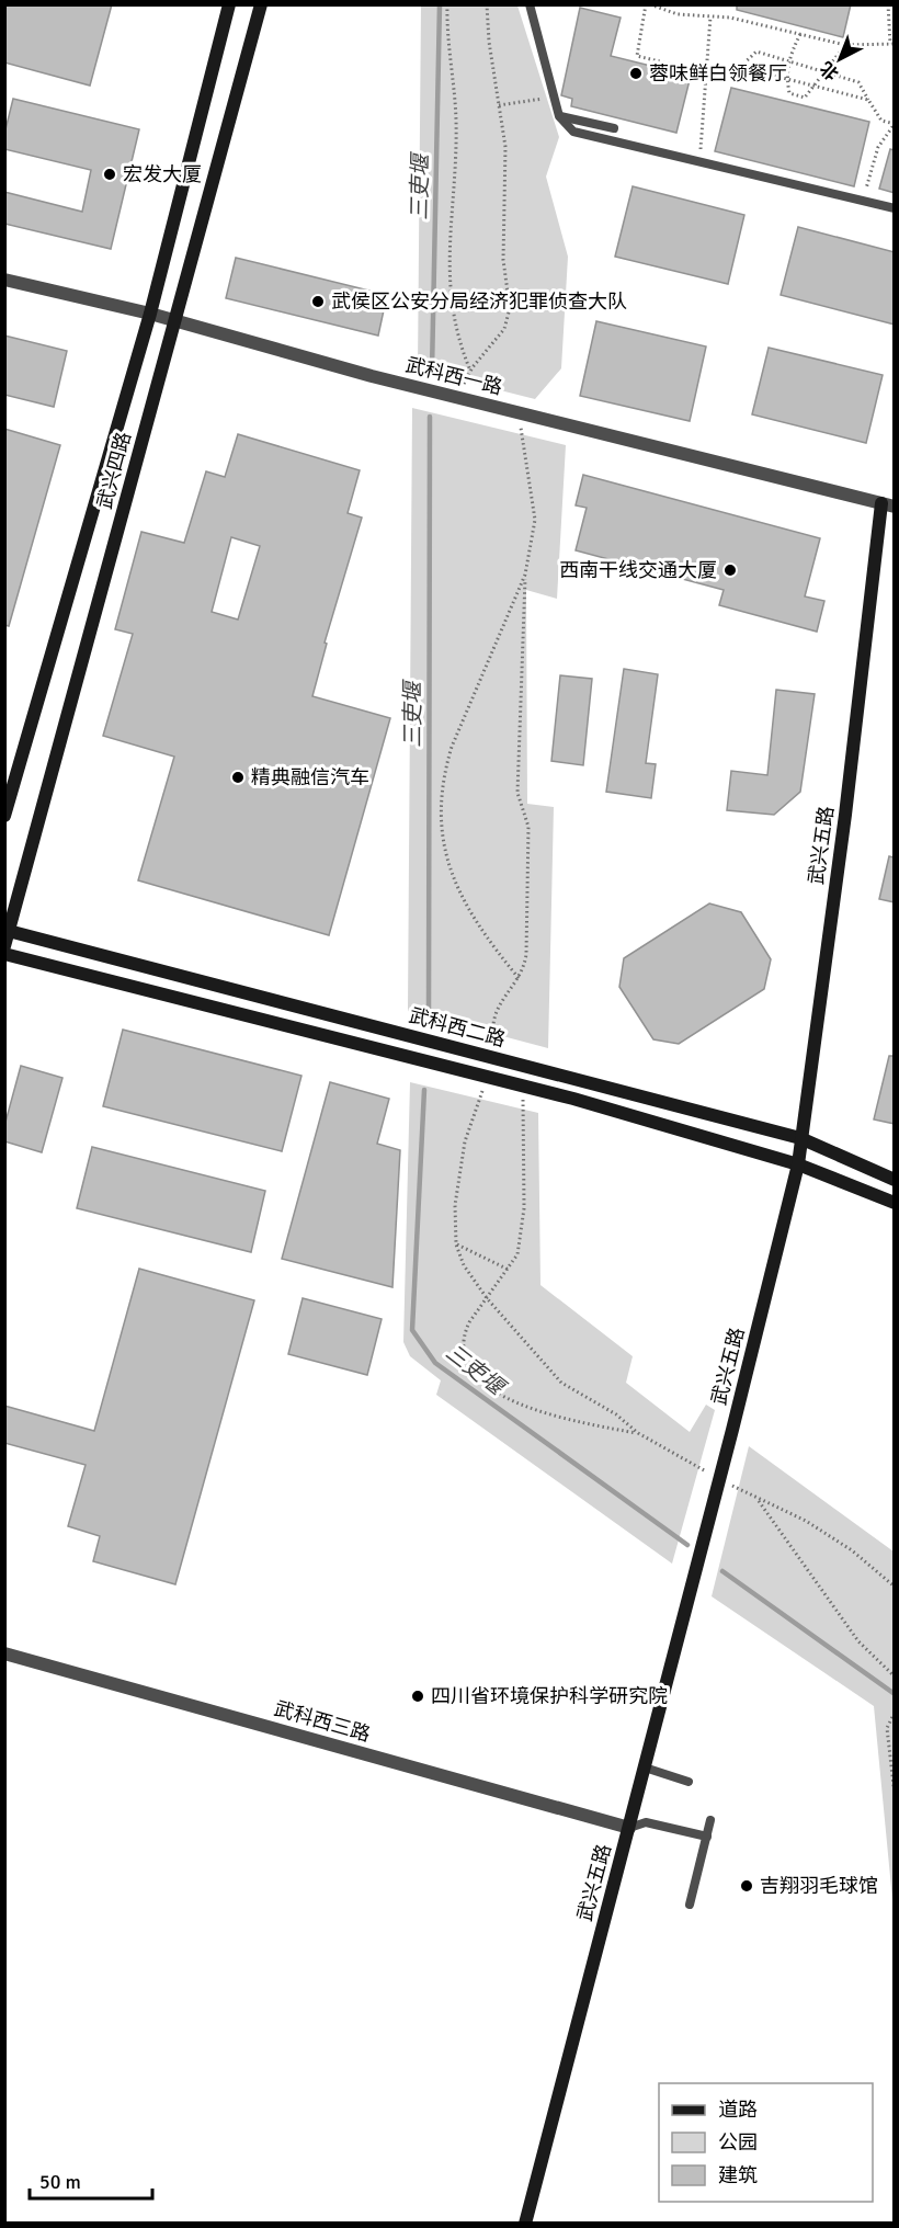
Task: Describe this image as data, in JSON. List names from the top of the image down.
{
  "streets": {
    "street": [
      "武科西一路",
      "武兴四路",
      "武兴五路",
      "武科西二路",
      "武科西三路"
    ]
  },
  "crossings": [
    ["武科西一路", "武兴四路"],
    ["武科西一路", "武兴五路"],
    ["武兴四路", "武科西二路"],
    ["武兴五路", "武科西二路"],
    ["武兴五路", "武科西三路"]
  ],
  "water": ["三吏堰"],
  "places": [
    "蓉味鲜白领餐厅",
    "宏发大厦",
    "武侯区公安分局经济犯罪侦查大队",
    "西南干线交通大厦",
    "精典融信汽车",
    "四川省环境保护科学研究院",
    "吉翔羽毛球馆"
  ],
  "legend": ["道路", "公园", "建筑"],
  "scale_bar": "50 m",
  "north": "bottom left"
}
